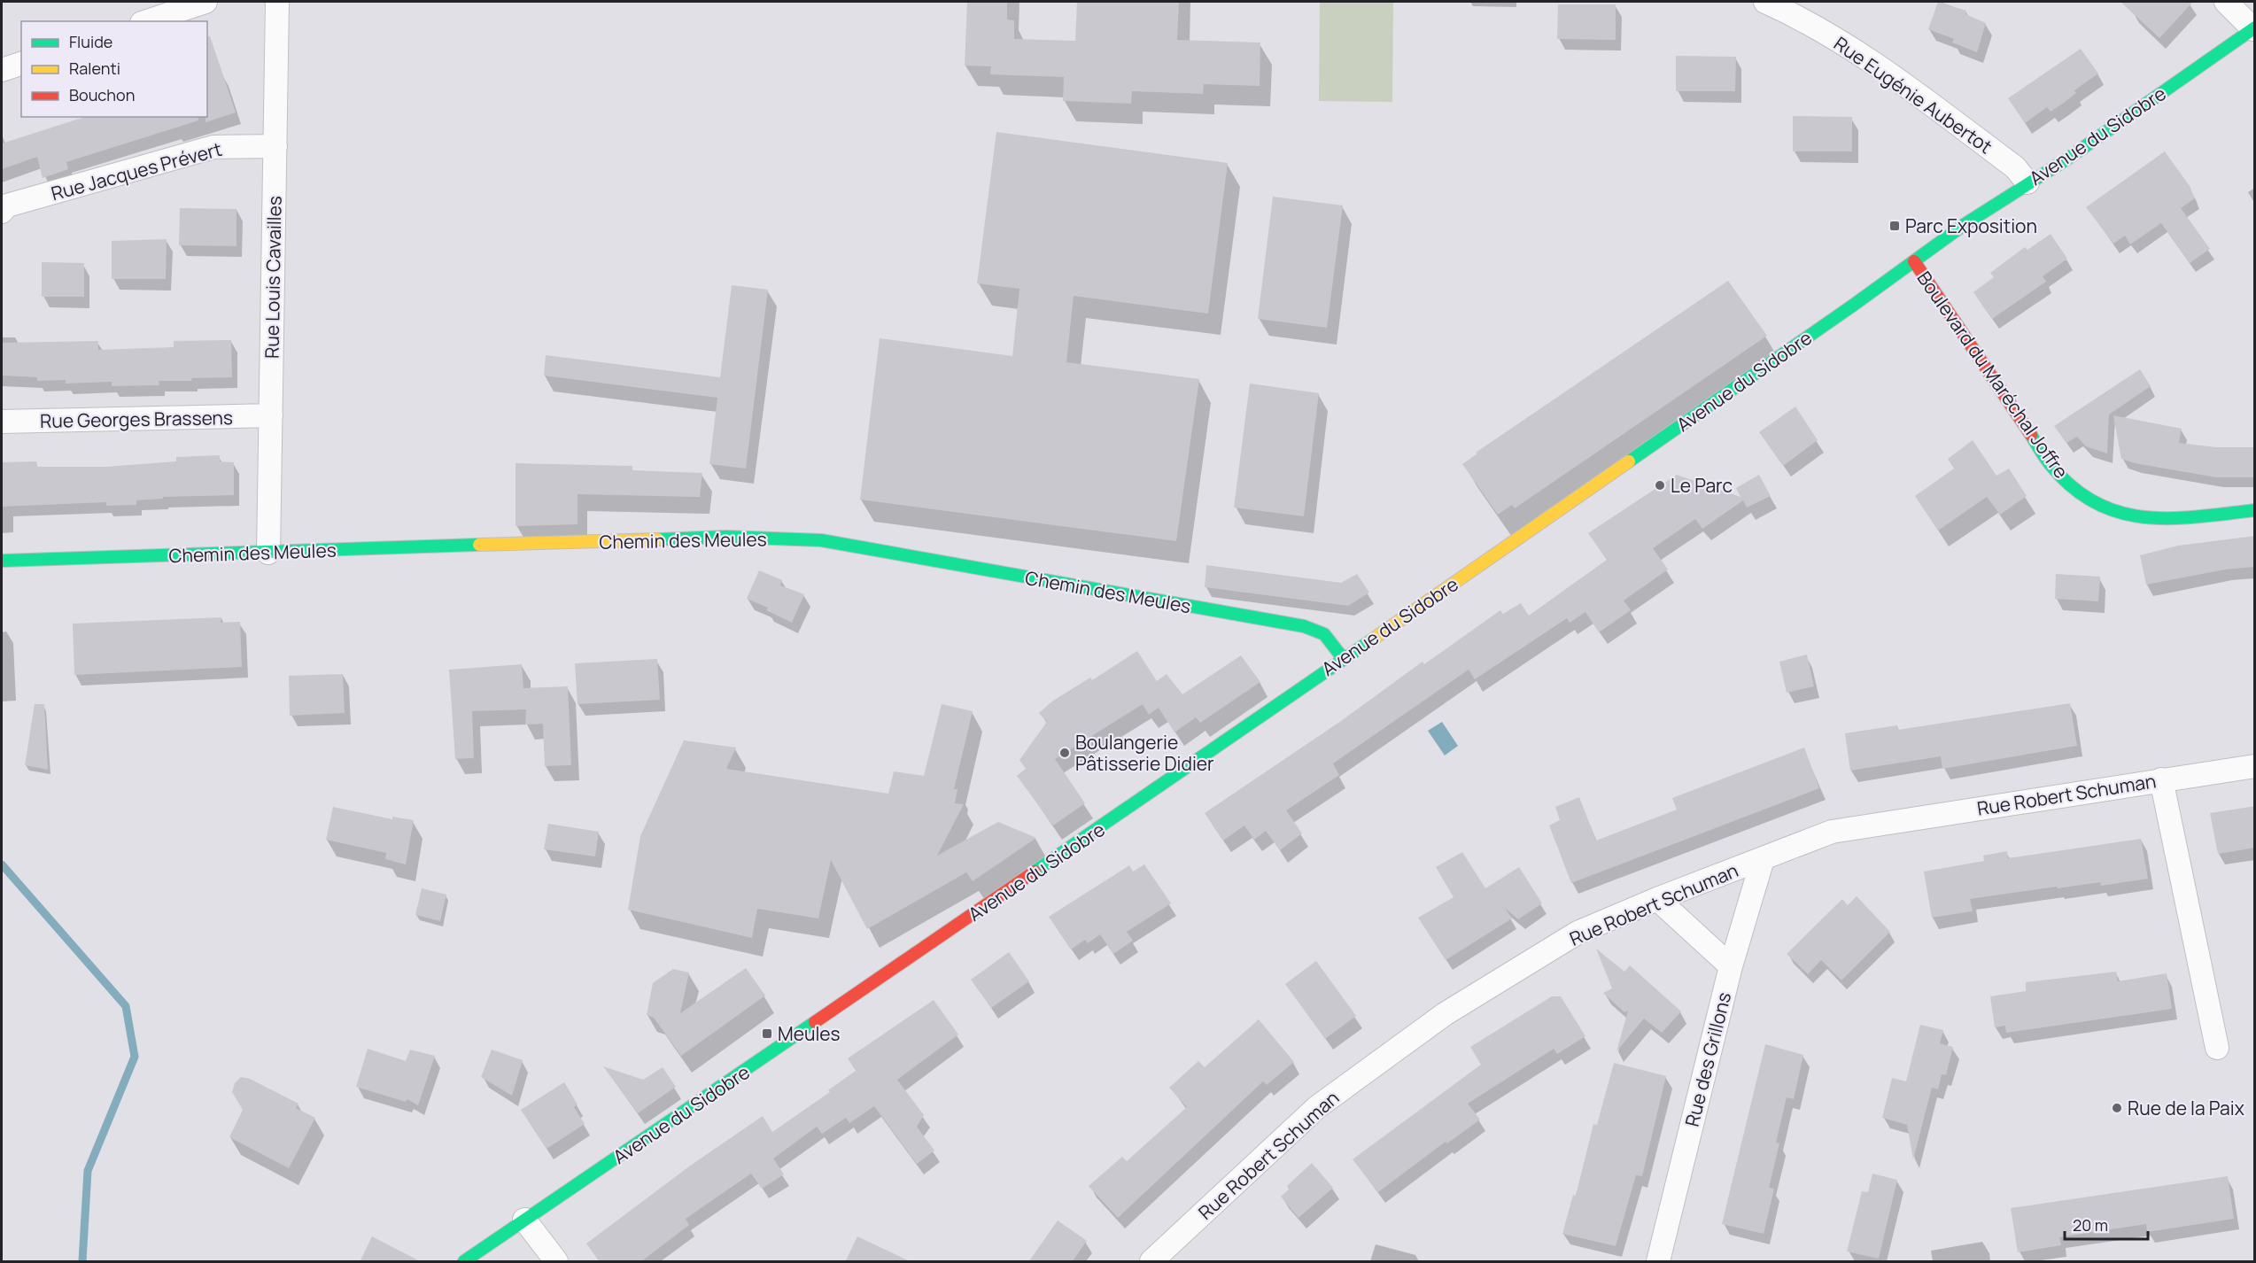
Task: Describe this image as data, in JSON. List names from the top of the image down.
{
  "streets": {
    "main road": ["Avenue du Sidobre", "Boulevard du Maréchal Joffre", "Chemin des Meules"],
    "street": [
      "Rue Eugénie Aubertot",
      "Rue Jacques Prévert",
      "Rue Louis Cavailles",
      "Rue Georges Brassens",
      "Rue Robert Schuman",
      "Rue des Grillons"
    ]
  },
  "crossings": [
    ["Rue Eugénie Aubertot", "Avenue du Sidobre"],
    ["Avenue du Sidobre", "Boulevard du Maréchal Joffre"],
    ["Avenue du Sidobre", "Chemin des Meules"],
    ["Rue Jacques Prévert", "Rue Louis Cavailles"],
    ["Rue Louis Cavailles", "Rue Georges Brassens"],
    ["Rue Louis Cavailles", "Chemin des Meules"],
    ["Rue Robert Schuman", "Rue des Grillons"]
  ],
  "places": {
    "transit": ["Parc Exposition", "Meules"],
    "other": ["Le Parc", "Boulangerie Pâtisserie Didier", "Rue de la Paix"]
  },
  "legend": ["Fluide", "Ralenti", "Bouchon"],
  "scale_bar": "20 m"
}
